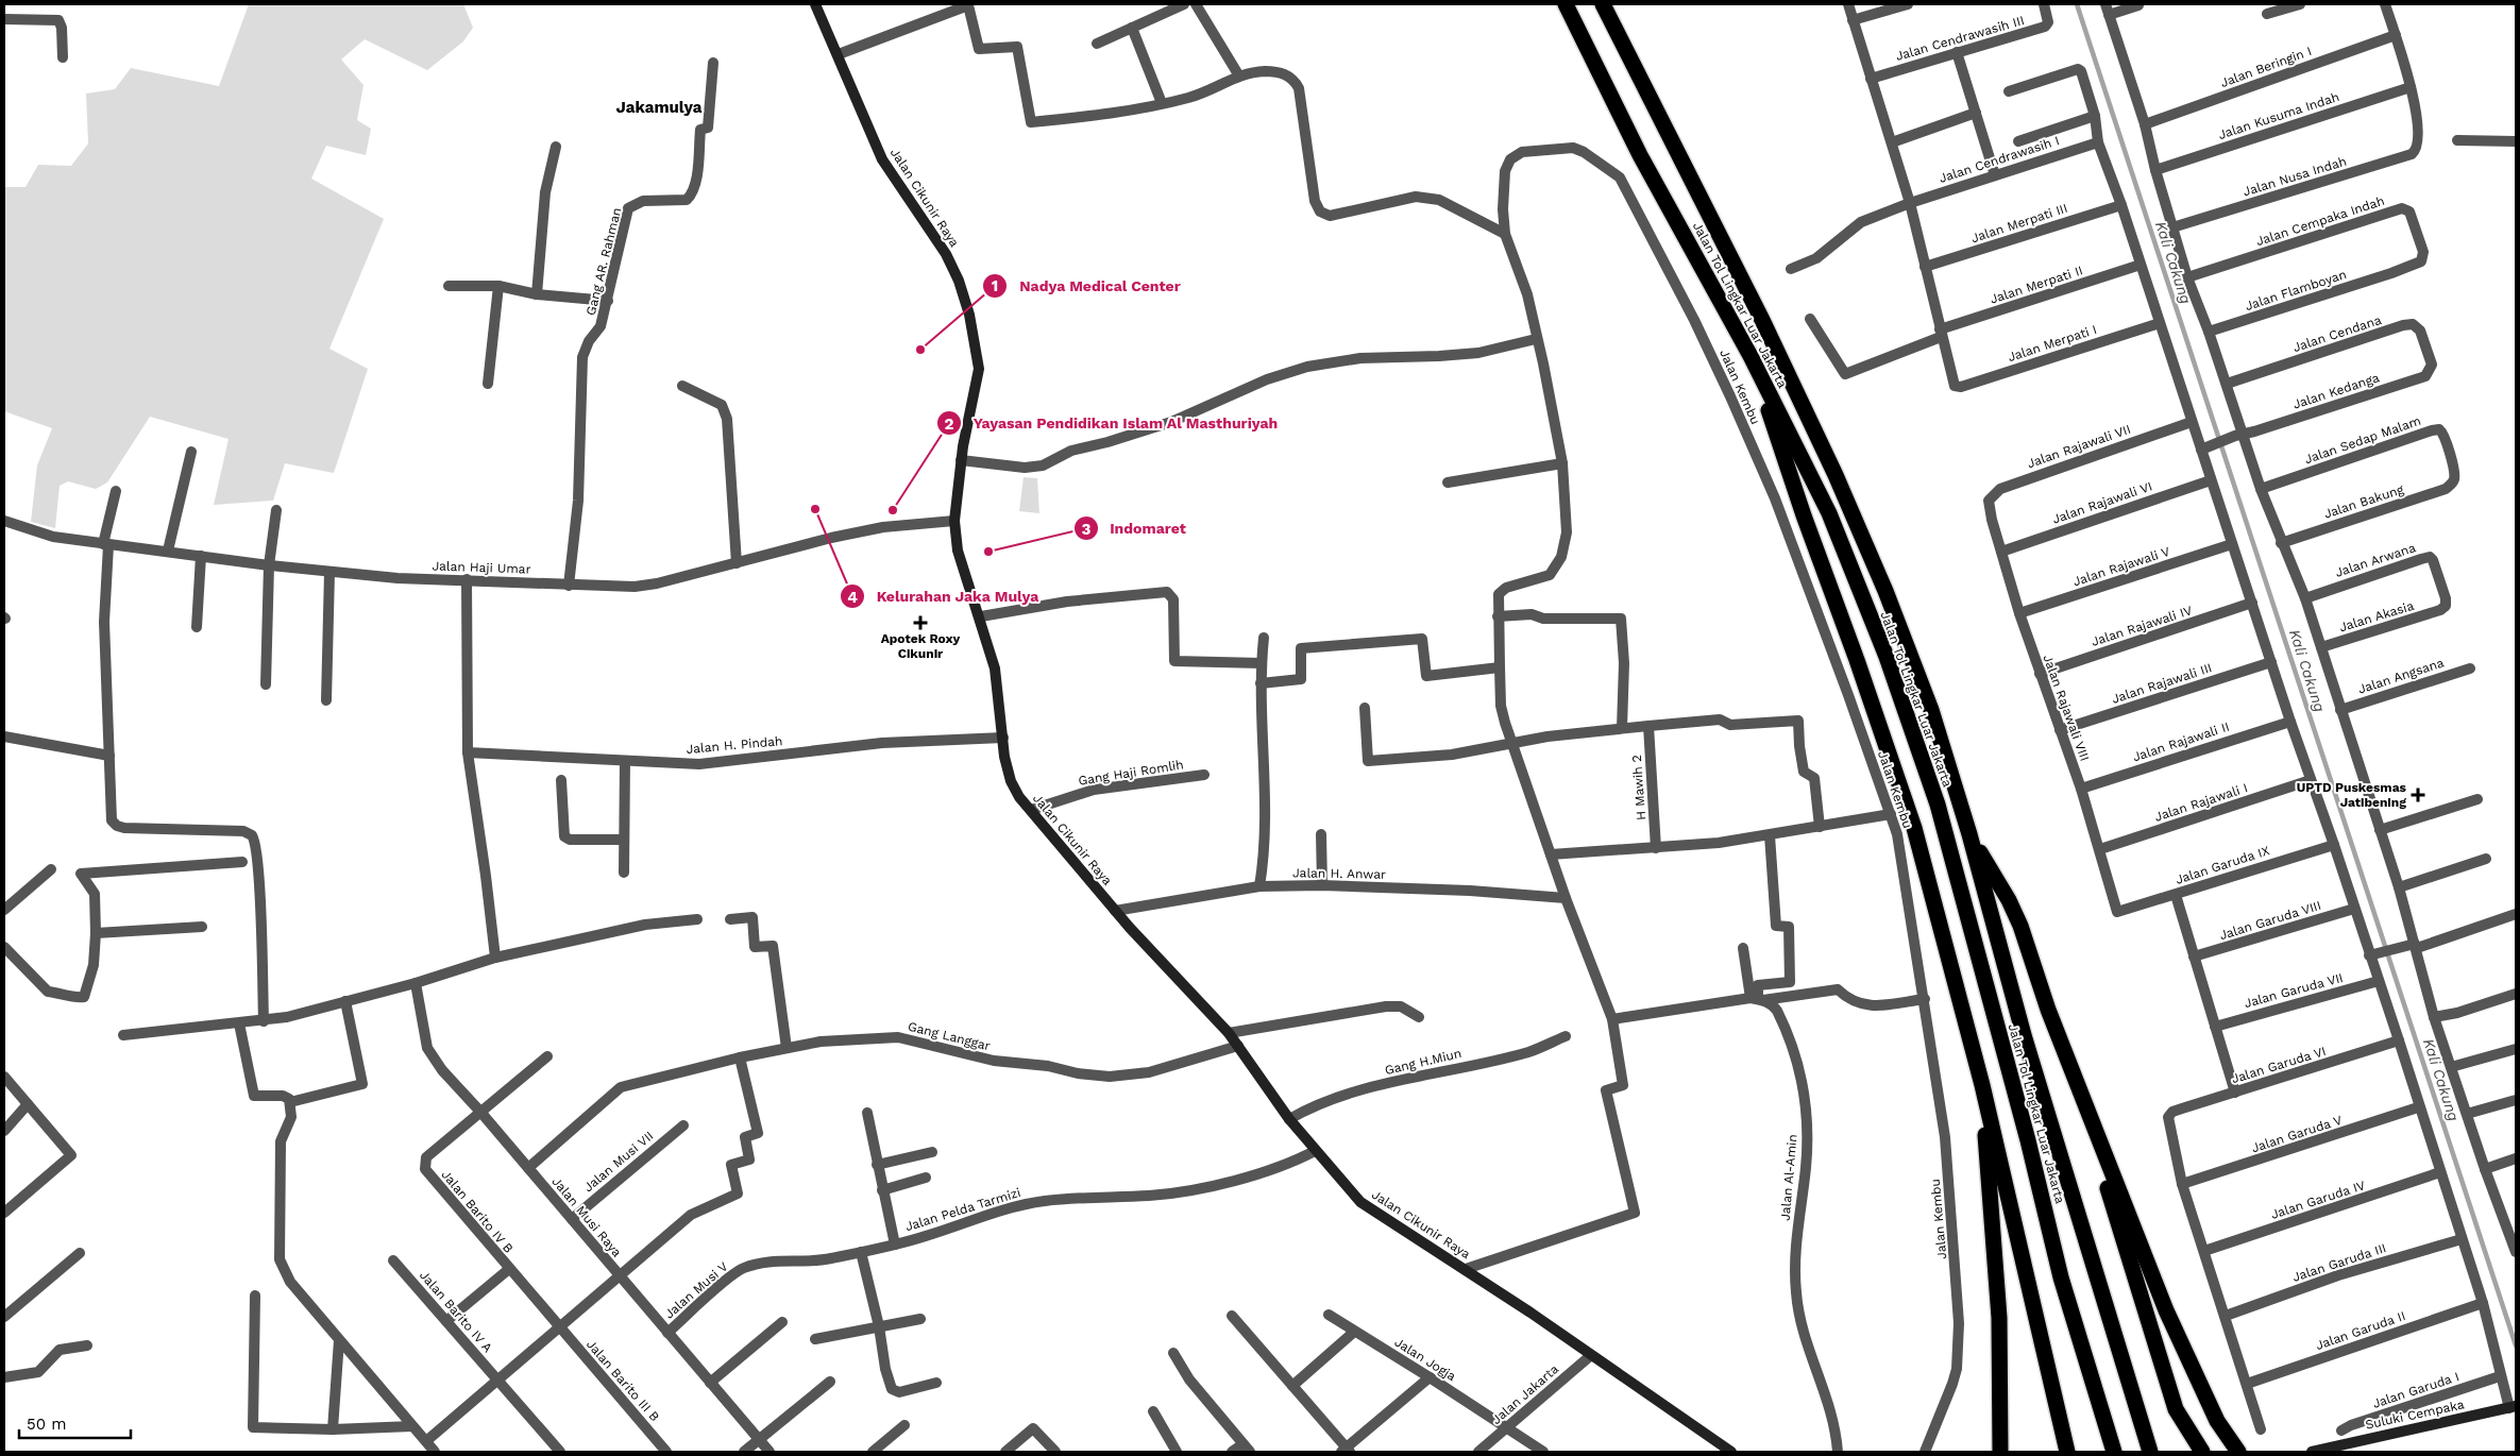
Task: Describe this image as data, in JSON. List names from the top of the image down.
{
  "streets": {
    "highway": ["Jalan Tol Lingkar Luar Jakarta"],
    "street": [
      "Jalan Cendrawasih III",
      "Jalan Beringin I",
      "Jalan Kusuma Indah",
      "Jalan Cendrawasih I",
      "Jalan Nusa Indah",
      "Jalan Cikunir Raya",
      "Jalan Cempaka Indah",
      "Jalan Merpati III",
      "Gang AR. Rahman",
      "Jalan Merpati II",
      "Jalan Flamboyan",
      "Jalan Cendana",
      "Jalan Merpati I",
      "Jalan Kembu",
      "Jalan Kedanga",
      "Jalan Sedap Malam",
      "Jalan Rajawali VII",
      "Jalan Bakung",
      "Jalan Rajawali VI",
      "Jalan Arwana",
      "Jalan Rajawali V",
      "Jalan Haji Umar",
      "Jalan Akasia",
      "Jalan Rajawali IV",
      "Jalan Angsana",
      "Jalan Rajawali III",
      "Jalan Rajawali VIII",
      "Jalan Rajawali II",
      "Jalan H. Pindah",
      "Gang Haji Romlih",
      "H Mawih 2",
      "Jalan Rajawali I",
      "Jalan Garuda IX",
      "Jalan H. Anwar",
      "Jalan Garuda VIII",
      "Jalan Garuda VII",
      "Gang Langgar",
      "Gang H.Miun",
      "Jalan Garuda VI",
      "Jalan Garuda V",
      "Jalan Musi VII",
      "Jalan Al-Amin",
      "Jalan Garuda IV",
      "Jalan Pelda Tarmizi",
      "Jalan Barito IV B",
      "Jalan Musi Raya",
      "Jalan Garuda III",
      "Jalan Musi V",
      "Jalan Barito IV A",
      "Jalan Garuda II",
      "Jalan Jogja",
      "Jalan Barito III B",
      "Jalan Garuda I",
      "Jalan Jakarta",
      "Suluki Cempaka"
    ]
  },
  "crossings": [
    ["Jalan Kusuma Indah", "Jalan Nusa Indah"],
    ["Jalan Cikunir Raya", "Jalan Haji Umar"],
    ["Jalan Cikunir Raya", "Jalan H. Pindah"],
    ["Jalan Cikunir Raya", "Gang Haji Romlih"],
    ["Jalan Cikunir Raya", "Jalan H. Anwar"],
    ["Jalan Cikunir Raya", "Gang Langgar"],
    ["Jalan Cikunir Raya", "Gang H.Miun"],
    ["Jalan Cikunir Raya", "Jalan Pelda Tarmizi"],
    ["Jalan Cikunir Raya", "Jalan Jakarta"],
    ["Jalan Cempaka Indah", "Jalan Flamboyan"],
    ["Gang AR. Rahman", "Jalan Haji Umar"],
    ["Jalan Merpati II", "Jalan Merpati I"],
    ["Jalan Cendana", "Jalan Kedanga"],
    ["Jalan Sedap Malam", "Jalan Bakung"],
    ["Jalan Rajawali VII", "Jalan Rajawali VIII"],
    ["Jalan Rajawali VI", "Jalan Rajawali VIII"],
    ["Jalan Arwana", "Jalan Akasia"],
    ["Jalan Rajawali V", "Jalan Rajawali VIII"],
    ["Jalan Rajawali IV", "Jalan Rajawali VIII"],
    ["Jalan Rajawali III", "Jalan Rajawali VIII"],
    ["Jalan Rajawali VIII", "Jalan Rajawali II"],
    ["Jalan Rajawali VIII", "Jalan Rajawali I"],
    ["Jalan Rajawali VIII", "Jalan Garuda IX"],
    ["Gang Langgar", "Jalan Musi Raya"],
    ["Jalan Garuda VI", "Jalan Garuda V"],
    ["Jalan Musi VII", "Jalan Musi Raya"],
    ["Jalan Pelda Tarmizi", "Jalan Musi V"],
    ["Jalan Barito IV B", "Jalan Musi Raya"],
    ["Jalan Barito IV B", "Jalan Barito III B"],
    ["Jalan Musi Raya", "Jalan Musi V"],
    ["Jalan Jogja", "Jalan Jakarta"]
  ],
  "districts": ["Jakamulya"],
  "water": ["Kali Cakung"],
  "places": {
    "other": [
      "Nadya Medical Center",
      "Kelurahan Jaka Mulya",
      "Yayasan Pendidikan Islam Al Masthuriyah",
      "Indomaret"
    ],
    "health": ["Apotek Roxy Cikunir", "UPTD Puskesmas Jatibening"]
  },
  "scale_bar": "50 m"
}
